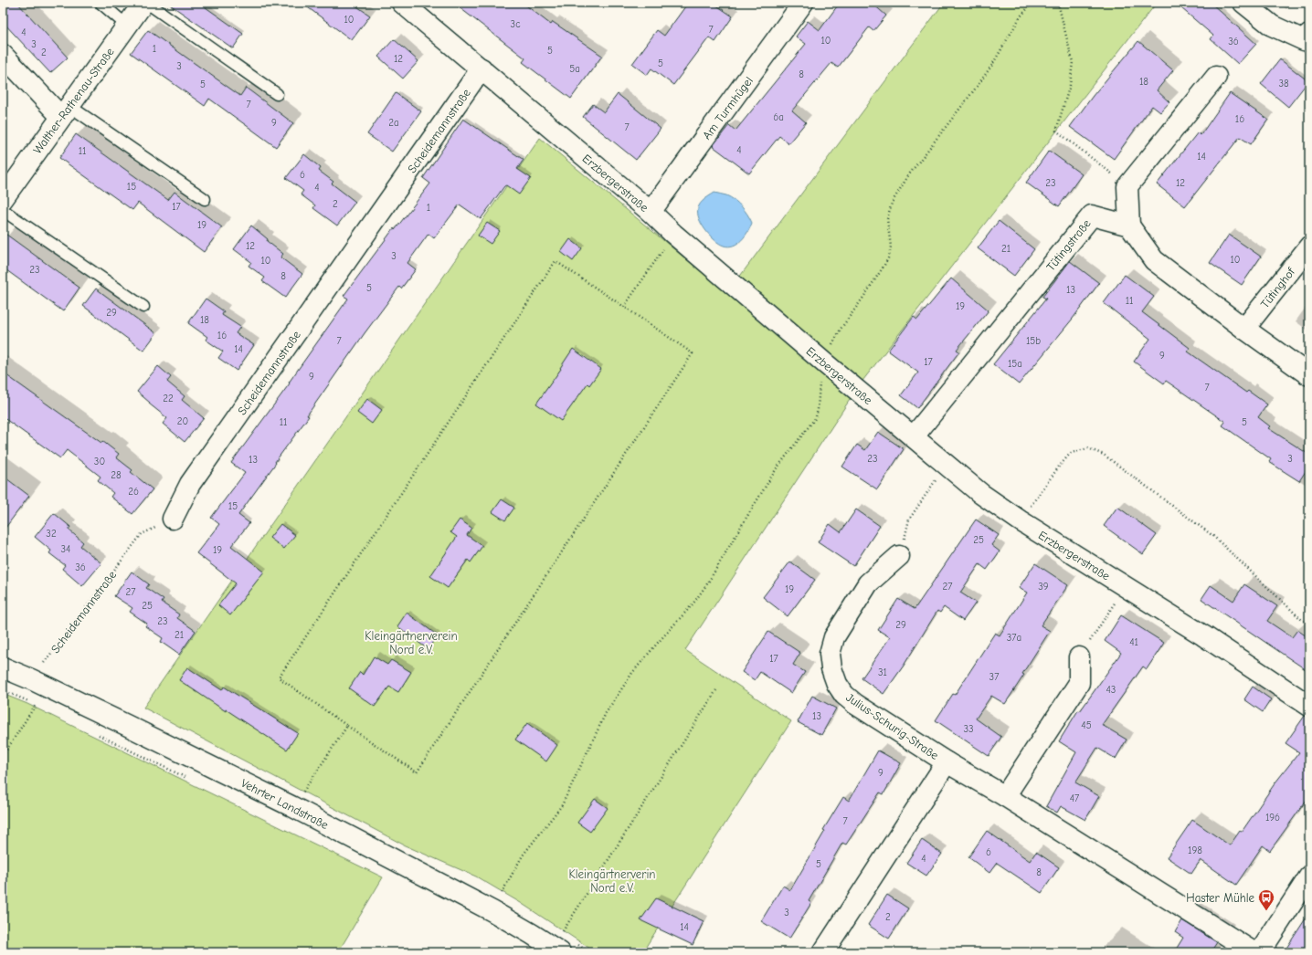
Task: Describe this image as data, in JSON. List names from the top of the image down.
{
  "streets": {
    "street": [
      "Walther-Rathenau-Straße",
      "Am Turmhügel",
      "Scheidemannstraße",
      "Erzbergerstraße",
      "Tütingstraße",
      "Tütinghof",
      "Julius-Schurig-Straße",
      "Vehrter Landstraße"
    ]
  },
  "crossings": [
    ["Am Turmhügel", "Erzbergerstraße"],
    ["Scheidemannstraße", "Erzbergerstraße"],
    ["Erzbergerstraße", "Tütingstraße"]
  ],
  "parks": ["Kleingärtnerverein Nord e.V.", "Kleingärtnerverin Nord e.V."],
  "places": {
    "bus stop": ["Haster Mühle"]
  },
  "house_numbers": [
    "10",
    "3c",
    "7",
    "4",
    "10",
    "36",
    "3",
    "1",
    "5",
    "2",
    "12",
    "5",
    "3",
    "5a",
    "8",
    "18",
    "38",
    "5",
    "7",
    "6a",
    "16",
    "9",
    "2a",
    "7",
    "4",
    "11",
    "14",
    "6",
    "23",
    "12",
    "15",
    "4",
    "2",
    "17",
    "1",
    "19",
    "12",
    "21",
    "3",
    "10",
    "10",
    "23",
    "8",
    "5",
    "13",
    "11",
    "19",
    "29",
    "18",
    "16",
    "7",
    "15b",
    "14",
    "9",
    "17",
    "15a",
    "9",
    "7",
    "22",
    "20",
    "11",
    "5",
    "23",
    "3",
    "13",
    "30",
    "28",
    "26",
    "15",
    "32",
    "25",
    "34",
    "19",
    "36",
    "27",
    "39",
    "19",
    "27",
    "25",
    "23",
    "29",
    "21",
    "37a",
    "41",
    "17",
    "31",
    "37",
    "43",
    "13",
    "45",
    "33",
    "9",
    "47",
    "196",
    "7",
    "198",
    "6",
    "4",
    "5",
    "8",
    "3",
    "2",
    "14"
  ]
}
